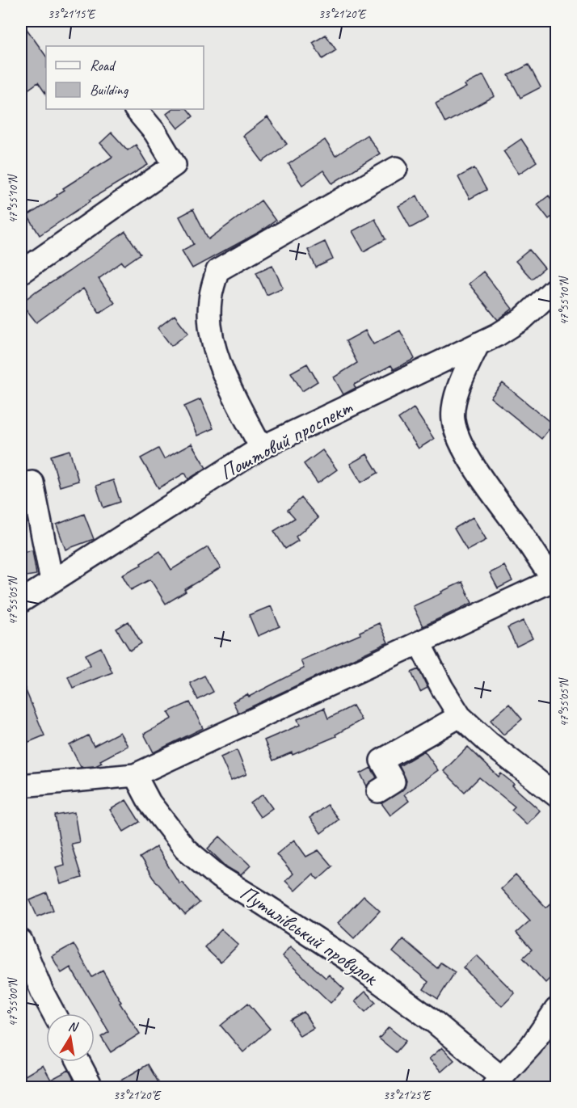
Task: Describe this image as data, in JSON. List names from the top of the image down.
{
  "streets": {
    "street": ["Поштовий проспект", "Путилівський провулок"]
  },
  "legend": ["Road", "Building"],
  "north": "top",
  "coordinates": [
    "33°21'15\"E",
    "33°21'20\"E",
    "47°55'10\"N",
    "47°55'05\"N",
    "47°55'00\"N",
    "33°21'25\"E"
  ]
}
